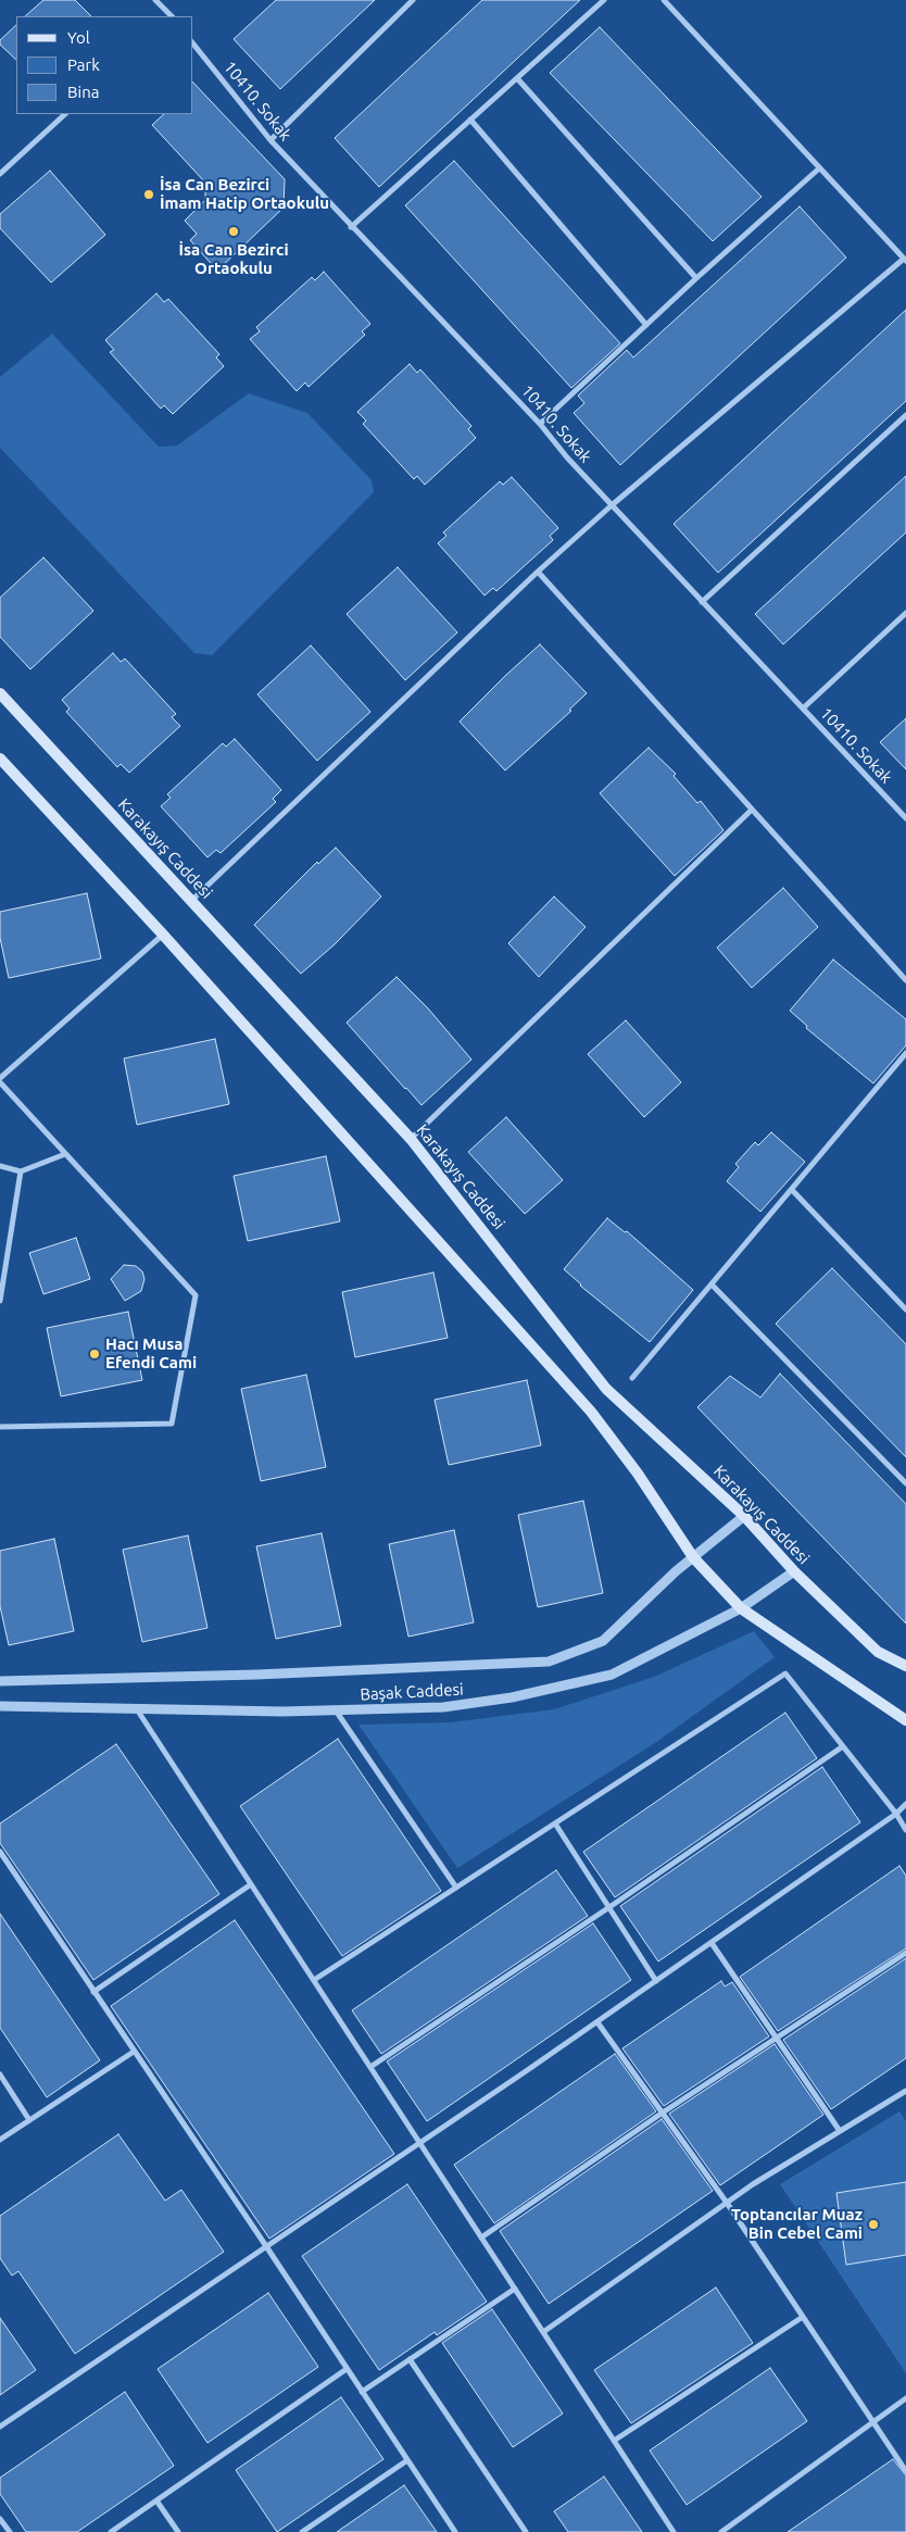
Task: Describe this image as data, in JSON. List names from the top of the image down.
{
  "streets": {
    "main road": ["Karakayış Caddesi"],
    "street": ["10410. Sokak", "Başak Caddesi"]
  },
  "crossings": [
    ["Karakayış Caddesi", "Başak Caddesi"]
  ],
  "places": [
    "İsa Can Bezirci İmam Hatip Ortaokulu",
    "İsa Can Bezirci Ortaokulu",
    "Hacı Musa Efendi Cami",
    "Toptancılar Muaz Bin Cebel Cami"
  ],
  "legend": ["Yol", "Park", "Bina"]
}
